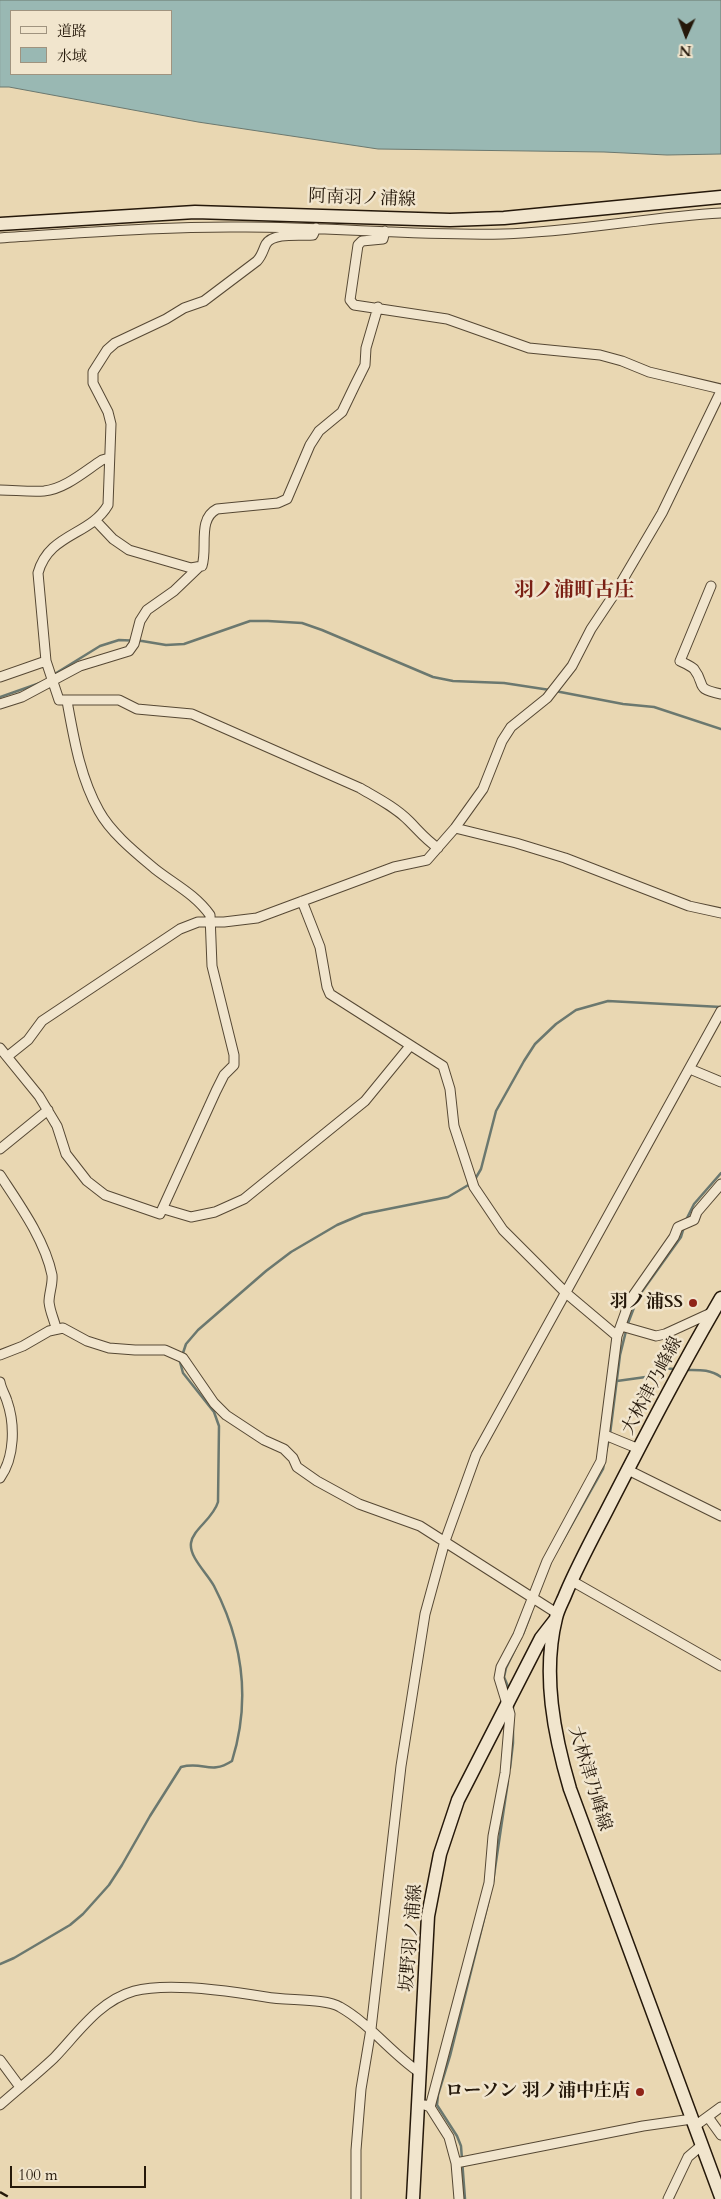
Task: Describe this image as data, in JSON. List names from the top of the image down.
{
  "streets": {
    "main road": ["阿南羽ノ浦線", "大林津乃峰線", "坂野羽ノ浦線"]
  },
  "crossings": [
    ["大林津乃峰線", "坂野羽ノ浦線"]
  ],
  "districts": ["羽ノ浦町古庄"],
  "places": ["羽ノ浦SS", "ローソン 羽ノ浦中庄店"],
  "legend": ["道路", "水域"],
  "scale_bar": "100 m",
  "north": "bottom"
}
